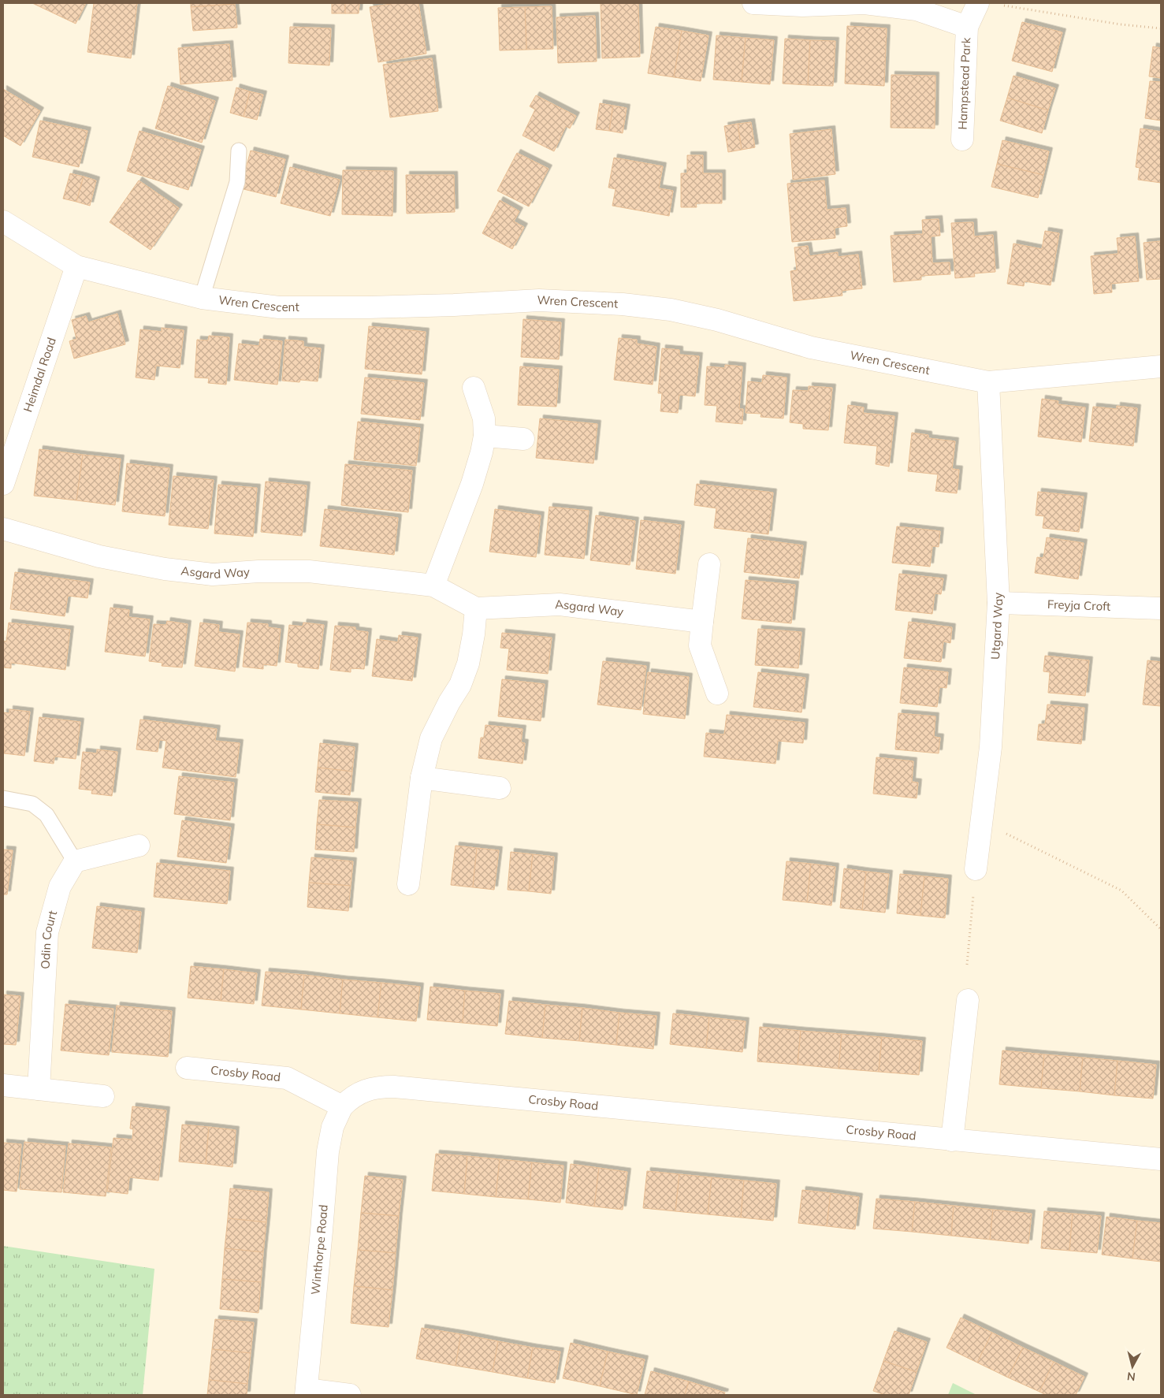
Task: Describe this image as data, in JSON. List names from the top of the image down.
{
  "streets": {
    "street": [
      "Hampstead Park",
      "Wren Crescent",
      "Heimdal Road",
      "Asgard Way",
      "Freyja Croft",
      "Utgard Way",
      "Odin Court",
      "Crosby Road",
      "Winthorpe Road"
    ]
  },
  "crossings": [
    ["Wren Crescent", "Heimdal Road"],
    ["Wren Crescent", "Utgard Way"],
    ["Freyja Croft", "Utgard Way"],
    ["Crosby Road", "Winthorpe Road"]
  ],
  "north": "bottom"
}
